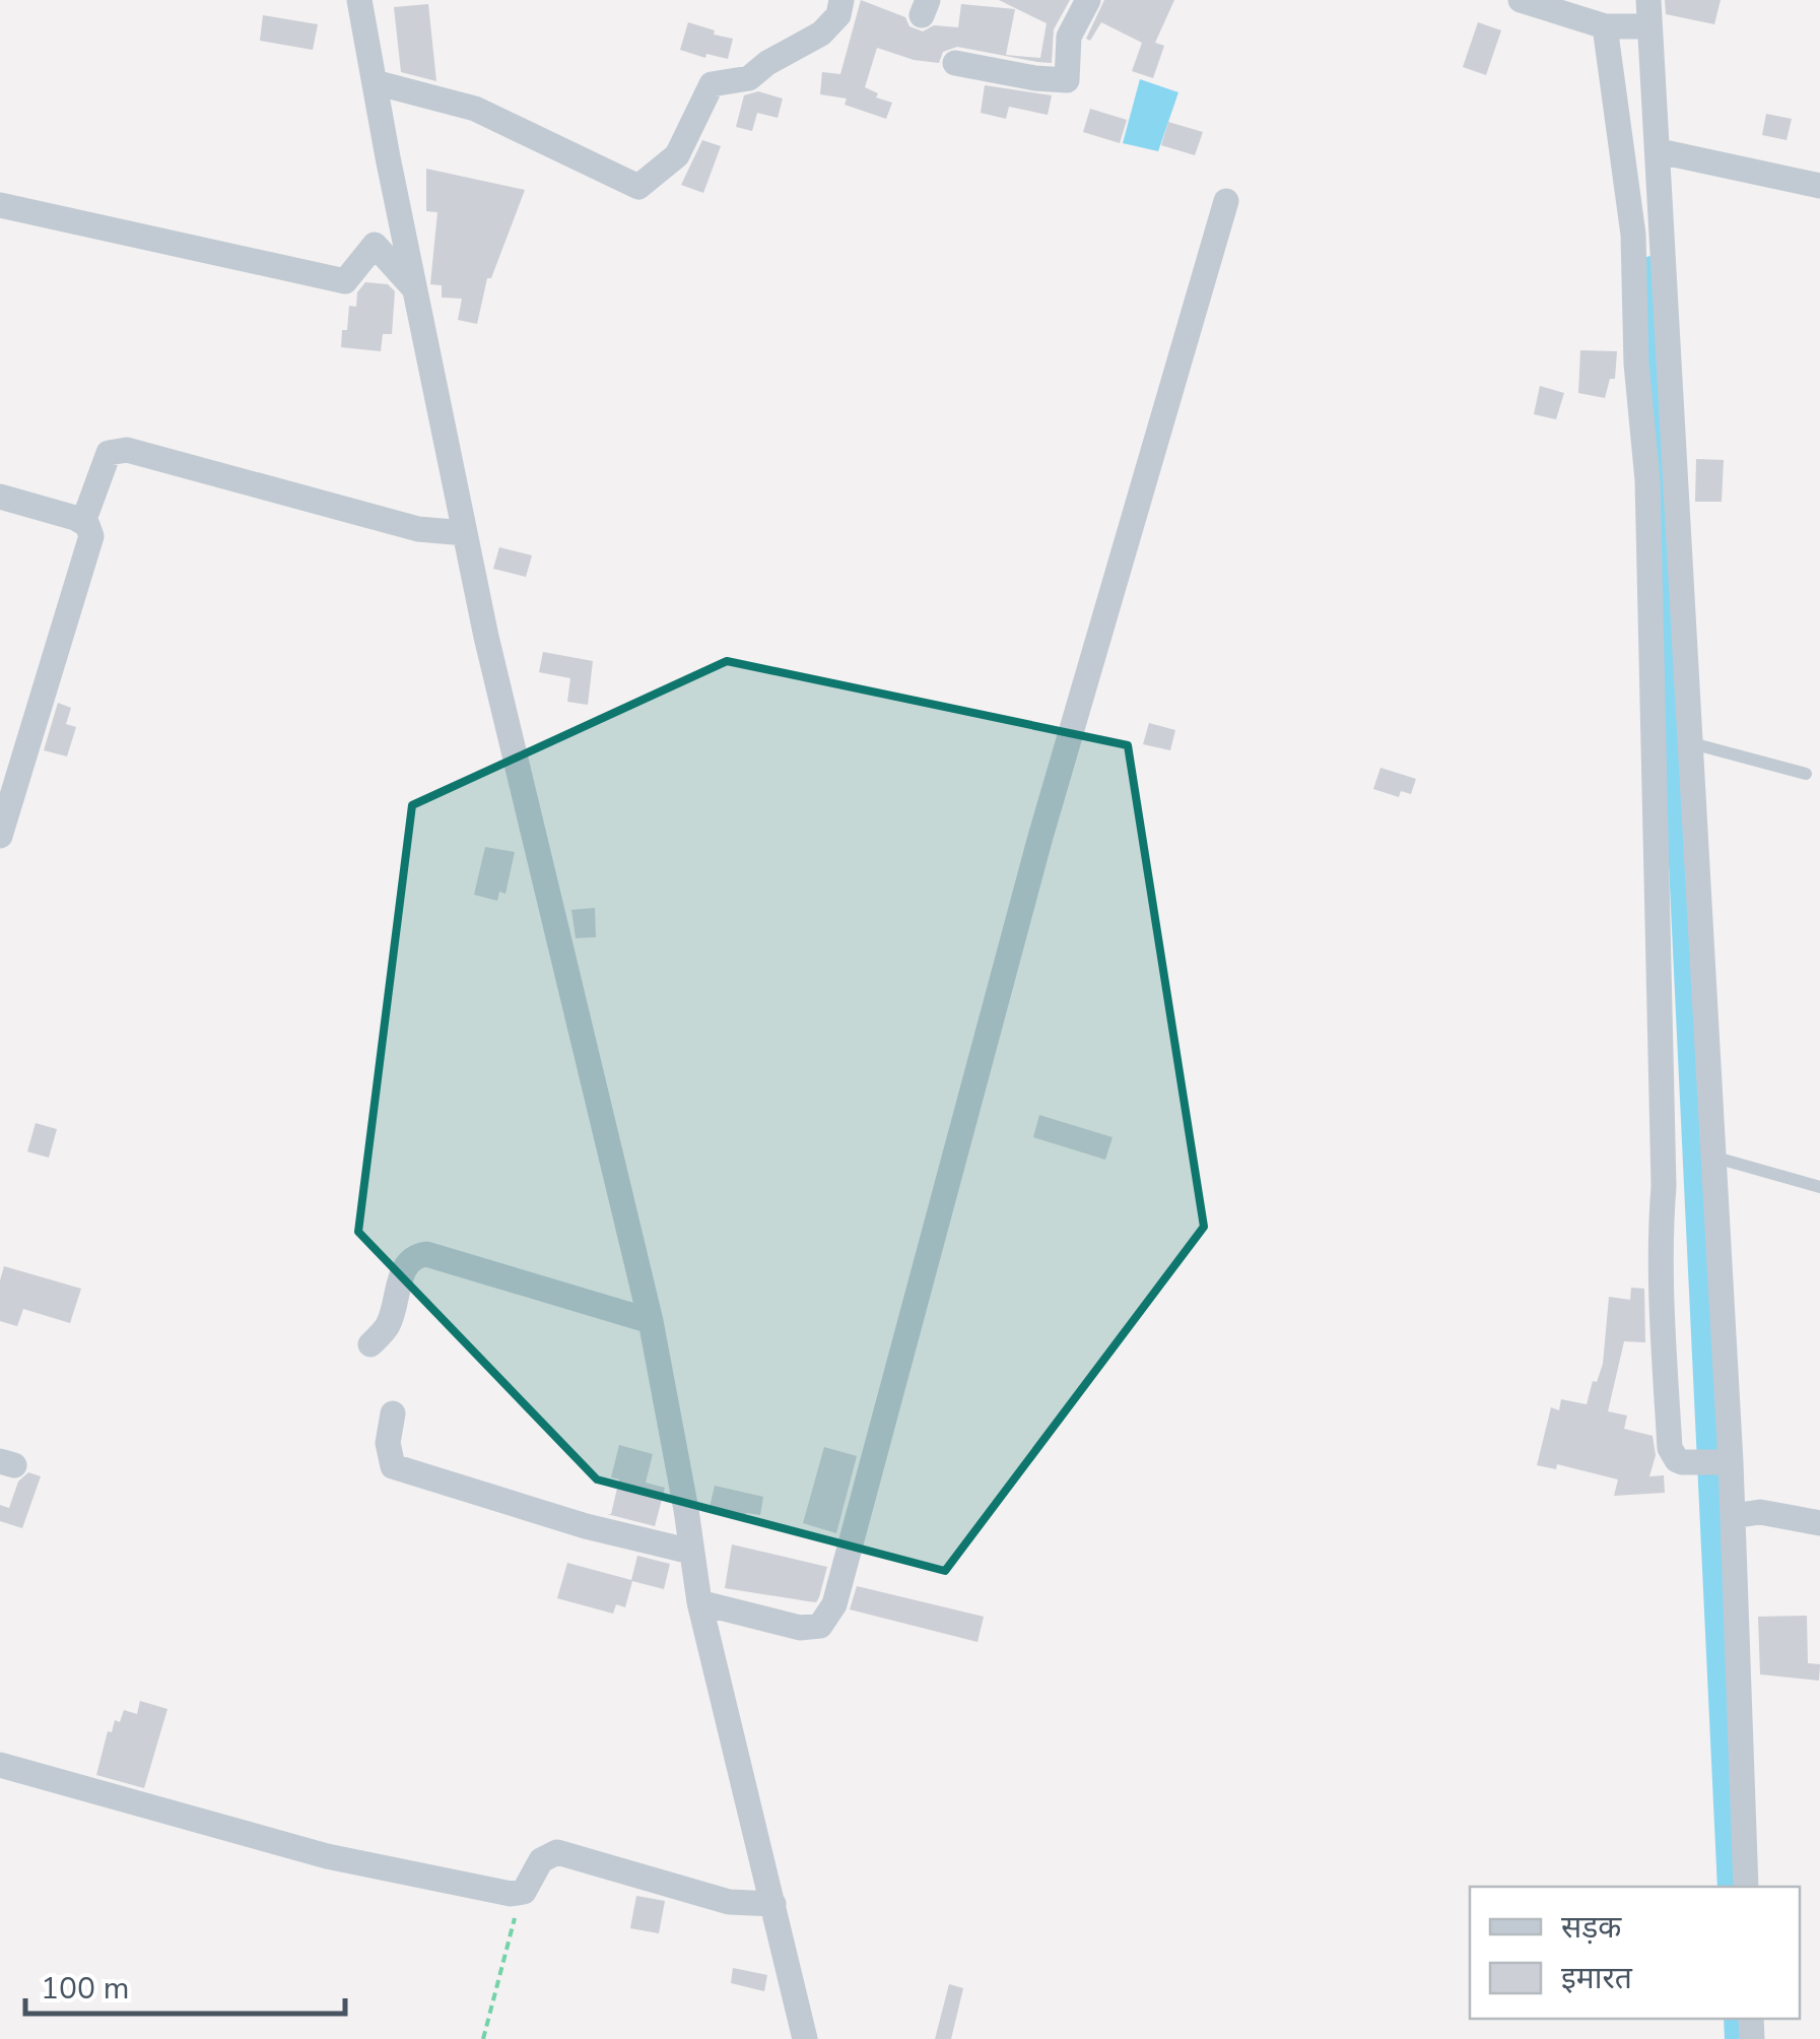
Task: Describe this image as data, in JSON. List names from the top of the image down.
{
  "legend": ["सड़क", "इमारत"],
  "scale_bar": "100 m"
}
